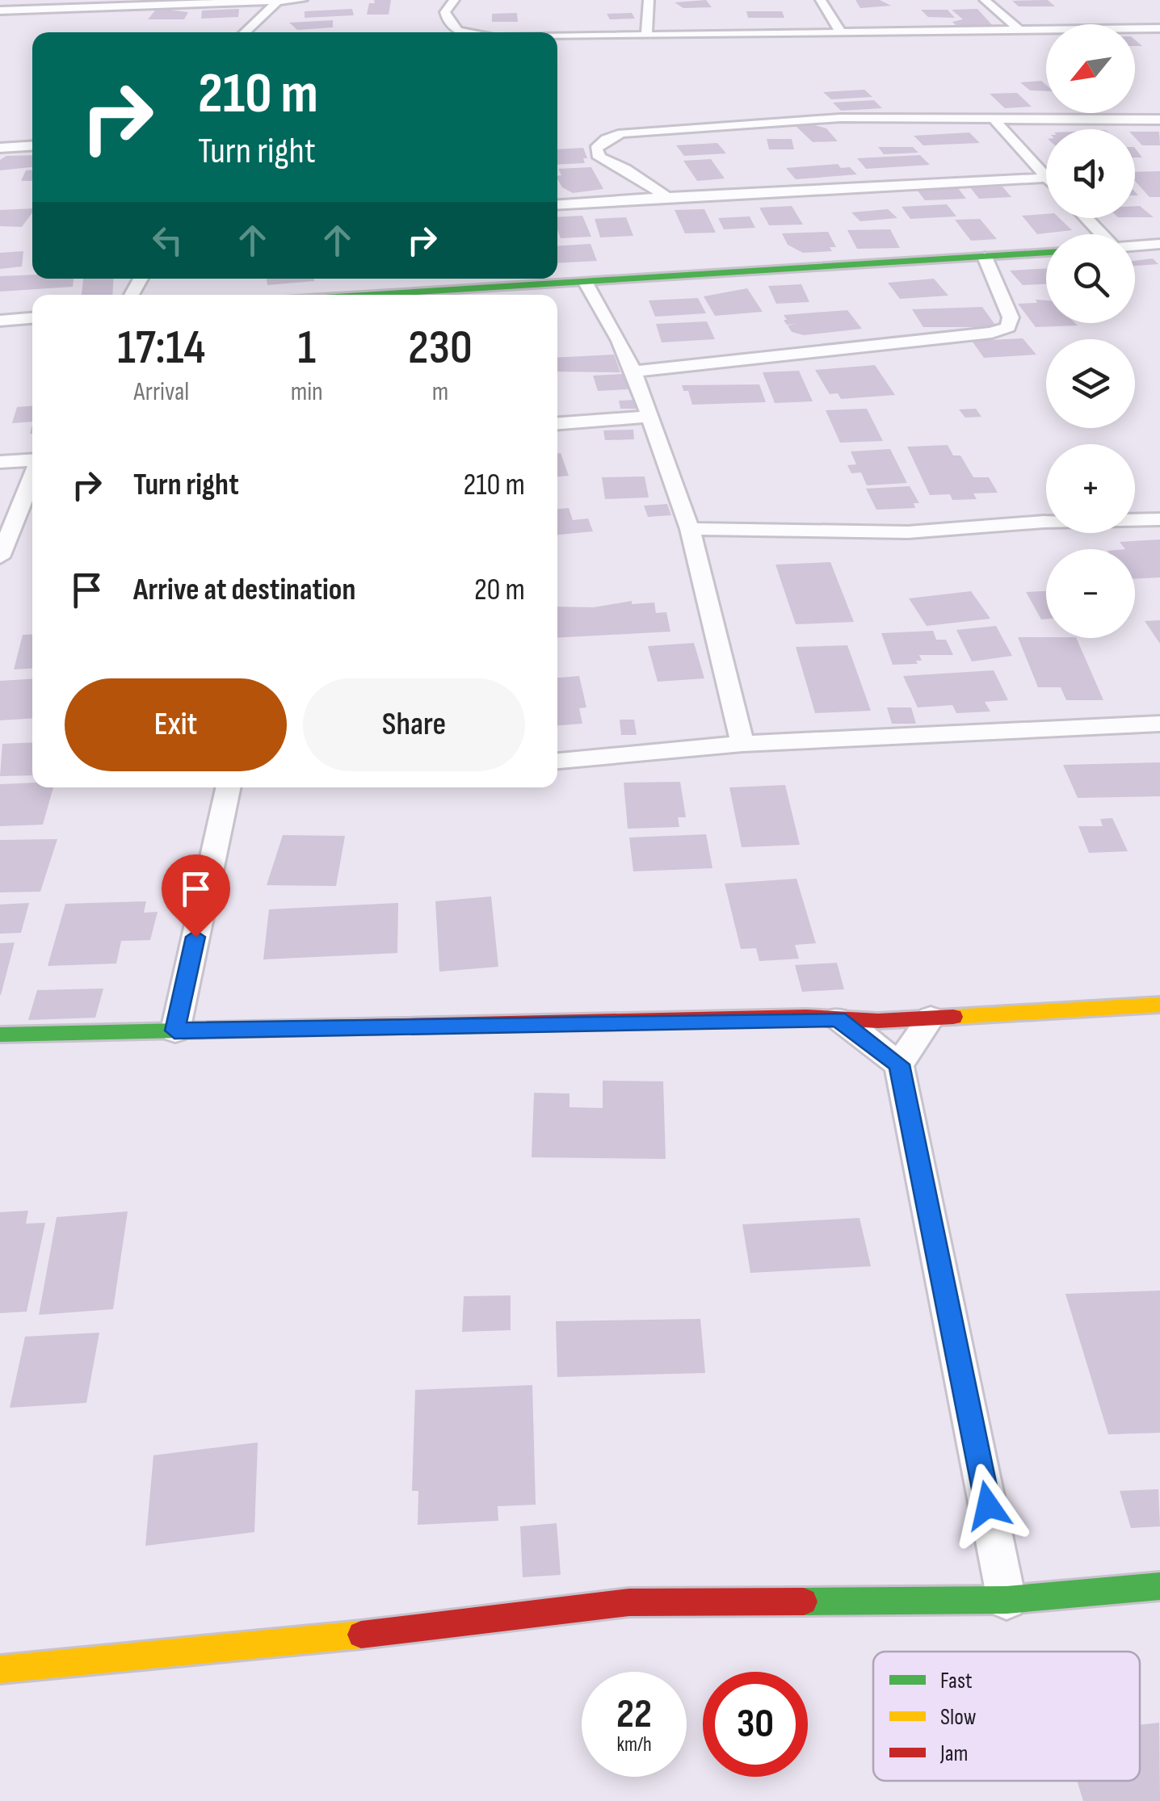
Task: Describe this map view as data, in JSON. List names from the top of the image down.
{
  "legend": ["Fast", "Slow", "Jam"],
  "north": "bottom left",
  "page": {
    "map_buttons": ["+", "−"],
    "turn": ["210 m", "Turn right"],
    "eta": [
      "17:14",
      "Arrival",
      "1",
      "min",
      "230",
      "m"
    ],
    "list": [
      {
        "name": "Turn right",
        "value": "210 m"
      },
      {
        "name": "Arrive at destination",
        "value": "20 m"
      }
    ],
    "buttons": ["Exit", "Share"],
    "speed": "22 km/h",
    "limit": "30"
  }
}
